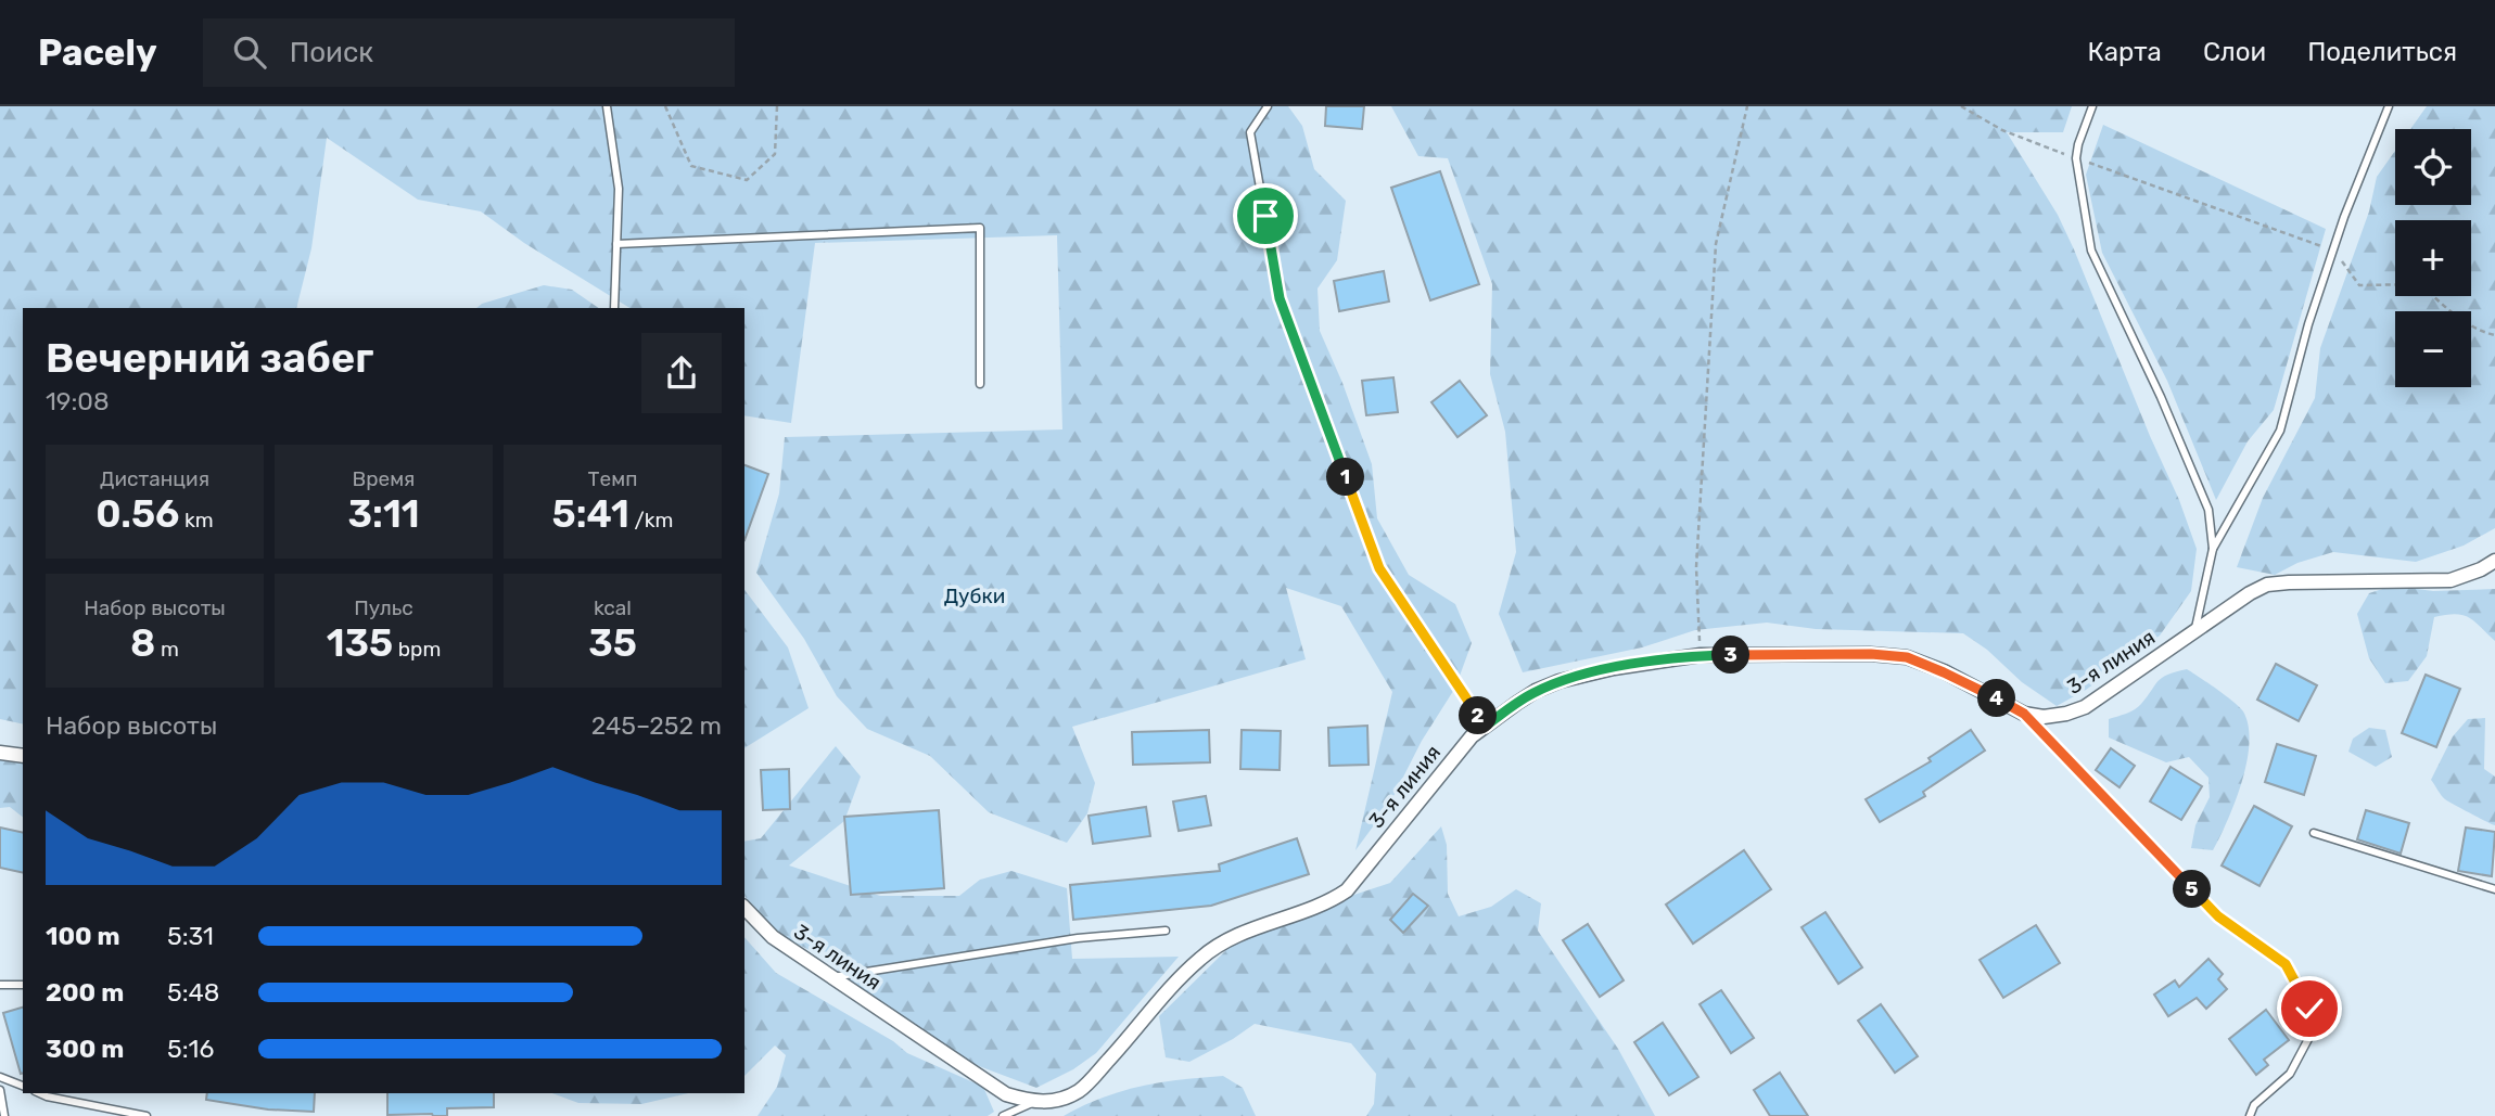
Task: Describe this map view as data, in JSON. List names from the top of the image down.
{
  "streets": {
    "street": ["3-я линия"]
  },
  "parks": ["Дубки"],
  "page": {
    "header": "Pacely",
    "search": "Поиск",
    "nav": ["Карта", "Слои", "Поделиться"],
    "map_buttons": ["+", "−"],
    "heading": ["Вечерний забег", "19:08"],
    "stats": [
      ["Дистанция", "0.56 km"],
      ["Время", "3:11"],
      ["Темп", "5:41 /km"],
      ["Набор высоты", "8 m"],
      ["Пульс", "135 bpm"],
      ["kcal", "35"]
    ],
    "pins": [
      "1",
      "3",
      "4",
      "2",
      "5"
    ],
    "chart": ["Набор высоты", "245–252 m"],
    "list": [
      {
        "name": "100 m",
        "note": "5:31"
      },
      {
        "name": "200 m",
        "note": "5:48"
      },
      {
        "name": "300 m",
        "note": "5:16"
      }
    ]
  }
}
